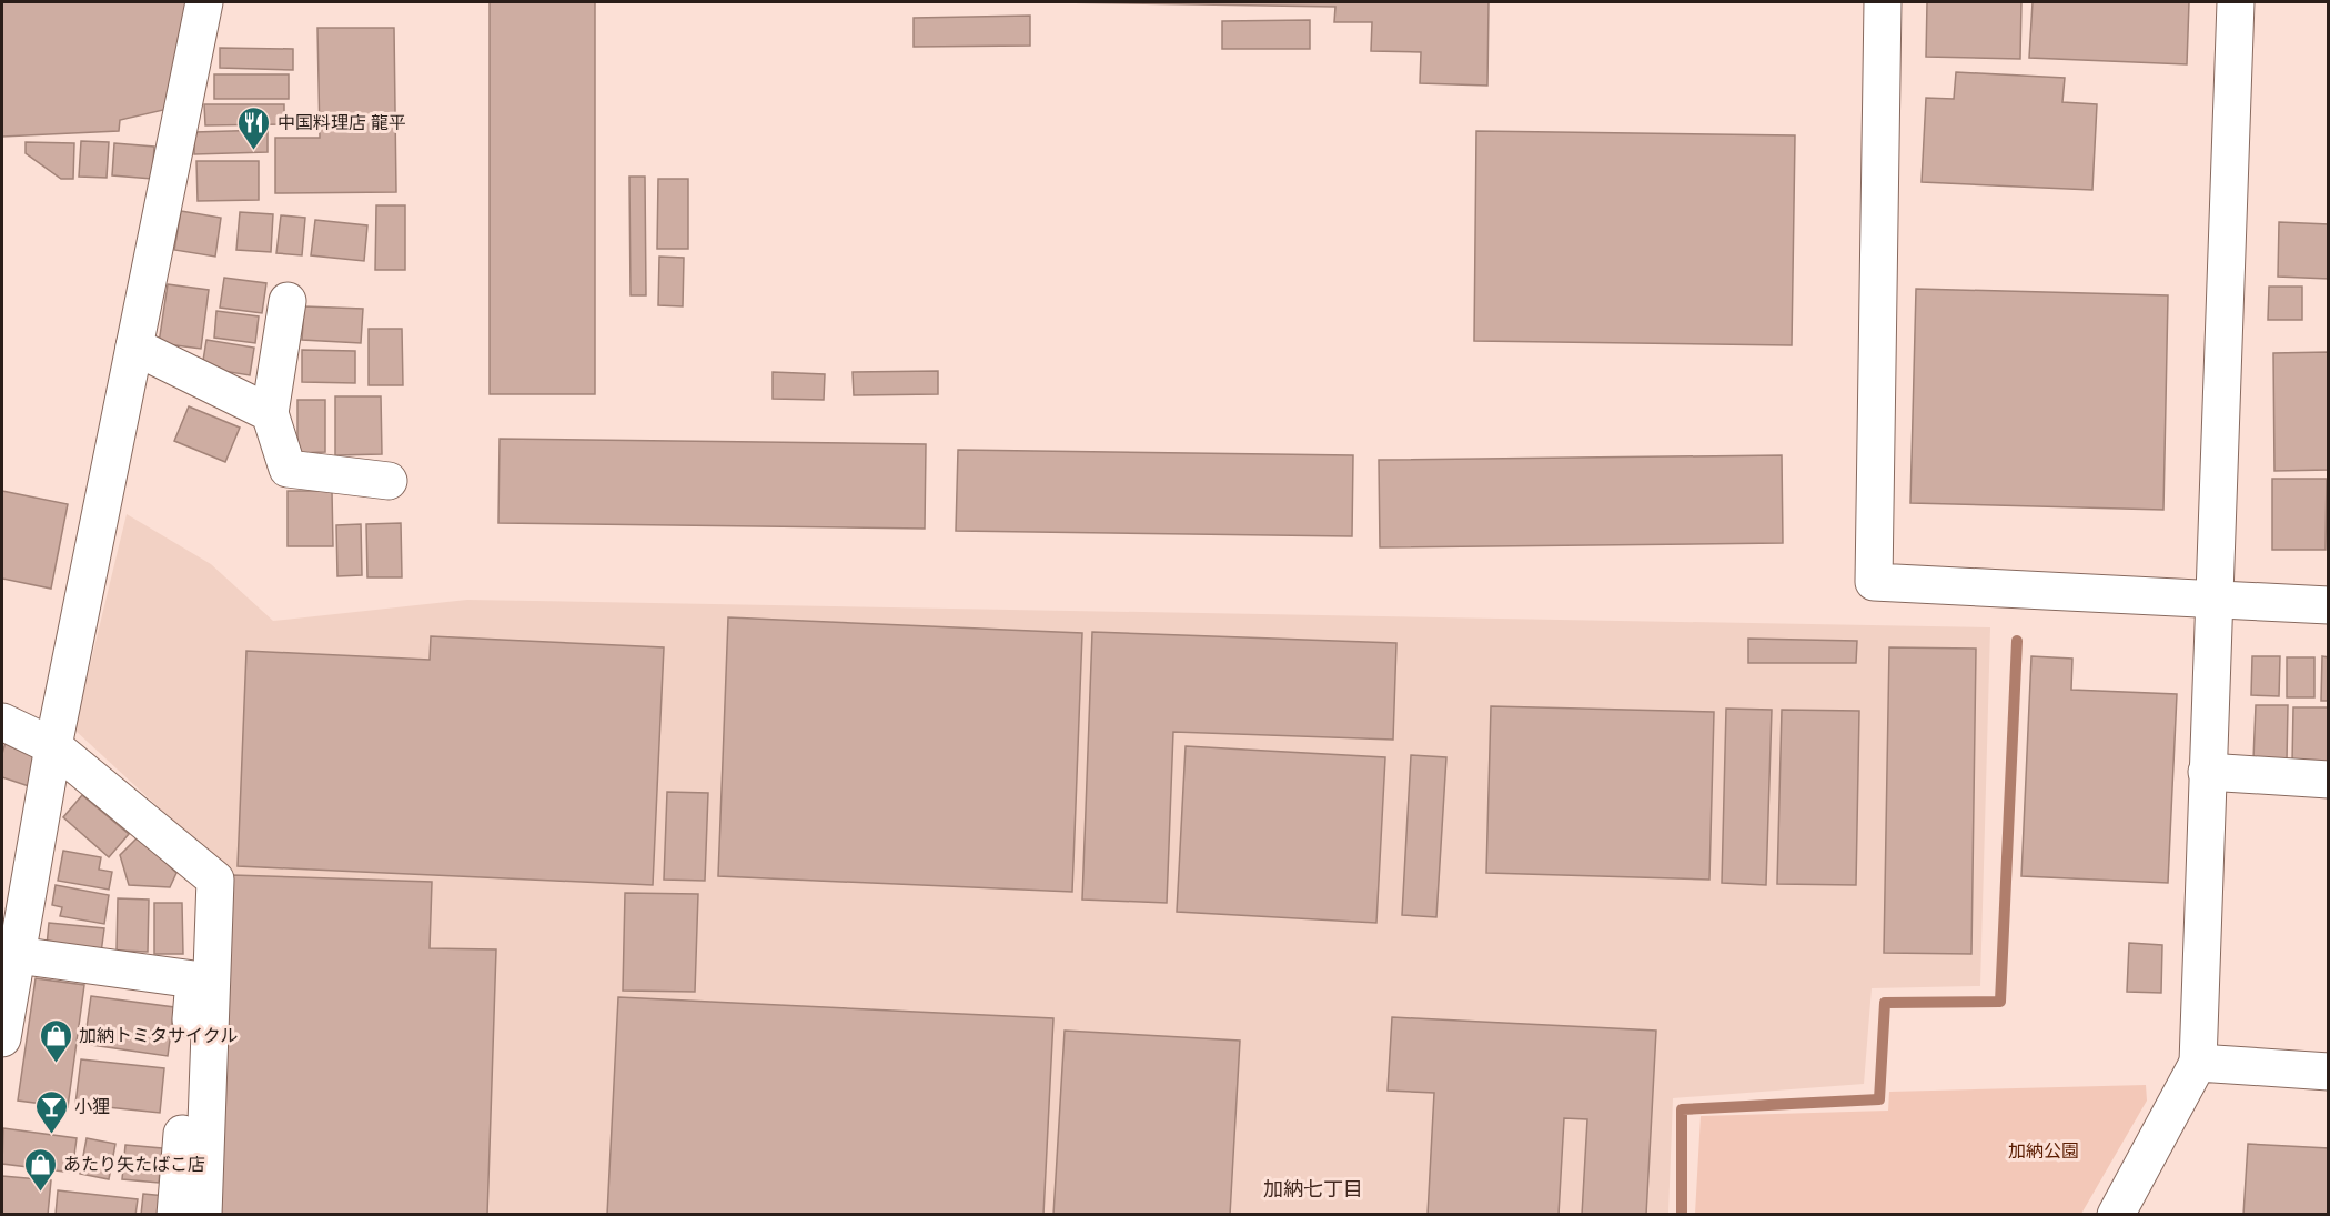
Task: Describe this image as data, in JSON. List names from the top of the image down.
{
  "districts": ["加納七丁目"],
  "parks": ["加納公園"],
  "places": {
    "restaurant": ["中国料理店 龍平"],
    "shop": ["加納トミタサイクル", "あたり矢たばこ店"],
    "bar": ["小狸"]
  }
}
